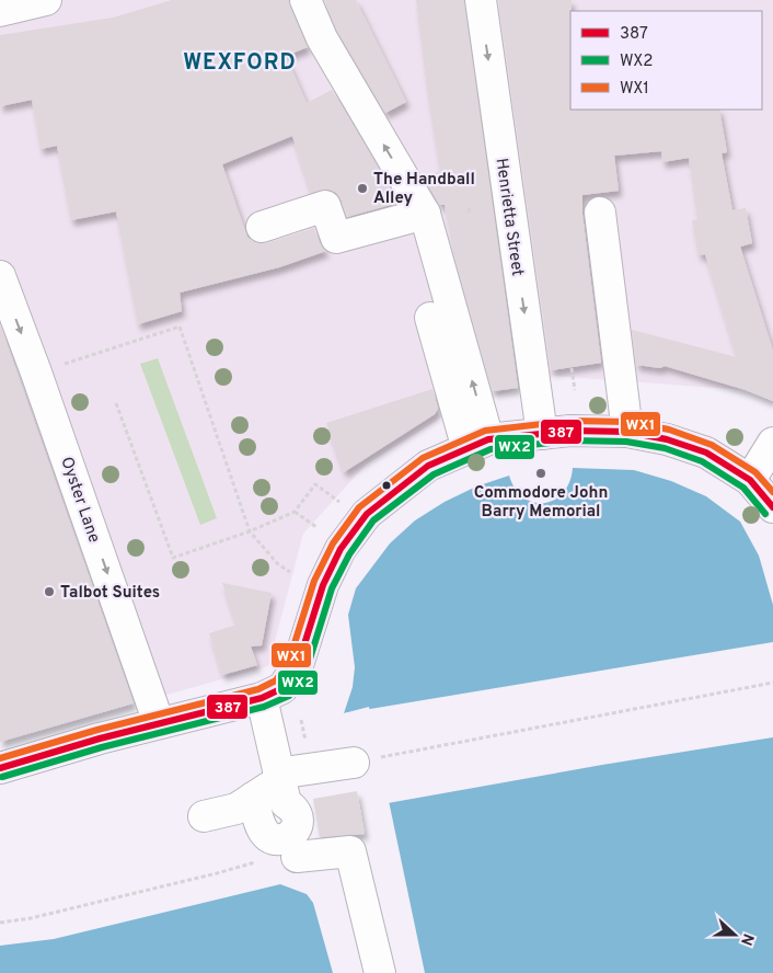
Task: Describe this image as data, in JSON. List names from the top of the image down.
{
  "streets": {
    "street": ["Henrietta Street", "Oyster Lane"]
  },
  "one_way": ["Oyster Lane"],
  "districts": ["WEXFORD"],
  "places": ["The Handball Alley", "Commodore John Barry Memorial", "Talbot Suites"],
  "lines": ["transit line WX1", "transit line 387", "transit line WX2"],
  "legend": ["387", "WX2", "WX1"],
  "north": "right"
}
